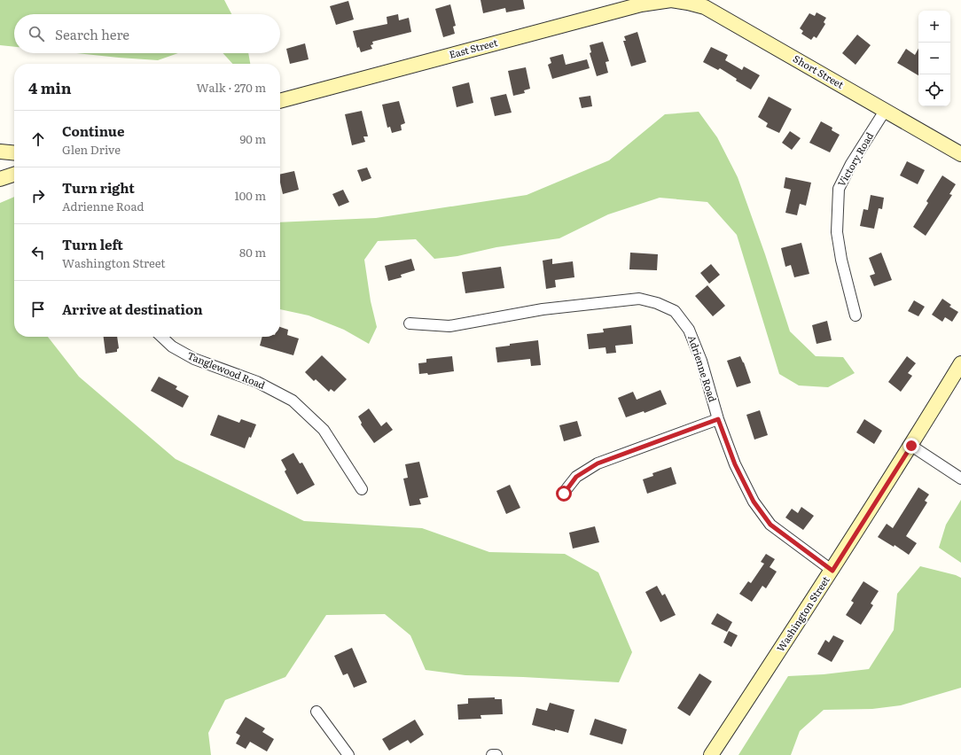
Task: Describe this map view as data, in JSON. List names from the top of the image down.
{
  "streets": {
    "street": [
      "East Street",
      "Short Street",
      "Victory Road",
      "Adrienne Road",
      "Tanglewood Road",
      "Washington Street"
    ]
  },
  "crossings": [
    ["East Street", "Short Street"],
    ["Short Street", "Victory Road"],
    ["Adrienne Road", "Washington Street"]
  ],
  "page": {
    "map_buttons": ["+", "−"],
    "search": "Search here",
    "heading": ["4 min", "Walk · 270 m"],
    "list": [
      ["Continue", "Glen Drive", "90 m"],
      ["Turn right", "Adrienne Road", "100 m"],
      ["Turn left", "Washington Street", "80 m"],
      "Arrive at destination"
    ]
  }
}
